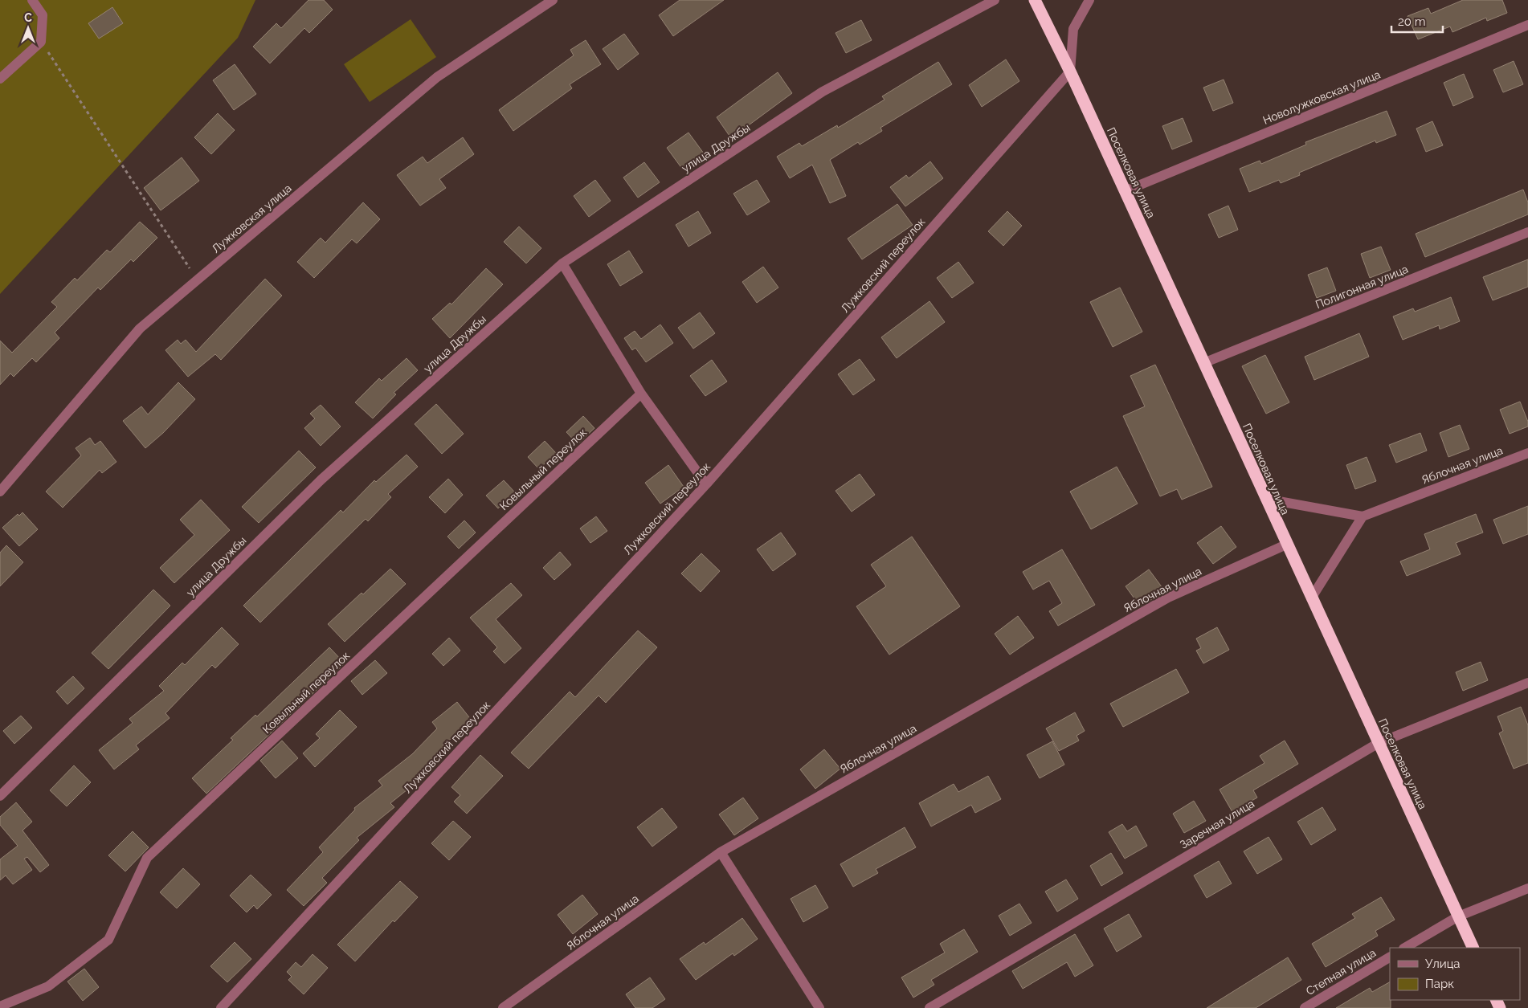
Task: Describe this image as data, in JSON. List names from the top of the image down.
{
  "streets": {
    "highway": ["Поселковая улица"],
    "street": [
      "Новолужковская улица",
      "улица Дружбы",
      "Лужковская улица",
      "Лужковский переулок",
      "Полигонная улица",
      "Яблочная улица",
      "Ковыльный переулок",
      "Заречная улица",
      "Степная улица"
    ]
  },
  "crossings": [
    ["Новолужковская улица", "Поселковая улица"],
    ["Поселковая улица", "Лужковский переулок"],
    ["Поселковая улица", "Полигонная улица"],
    ["Поселковая улица", "Яблочная улица"],
    ["Поселковая улица", "Заречная улица"]
  ],
  "legend": ["Улица", "Парк"],
  "scale_bar": "20 m",
  "north": "top"
}
